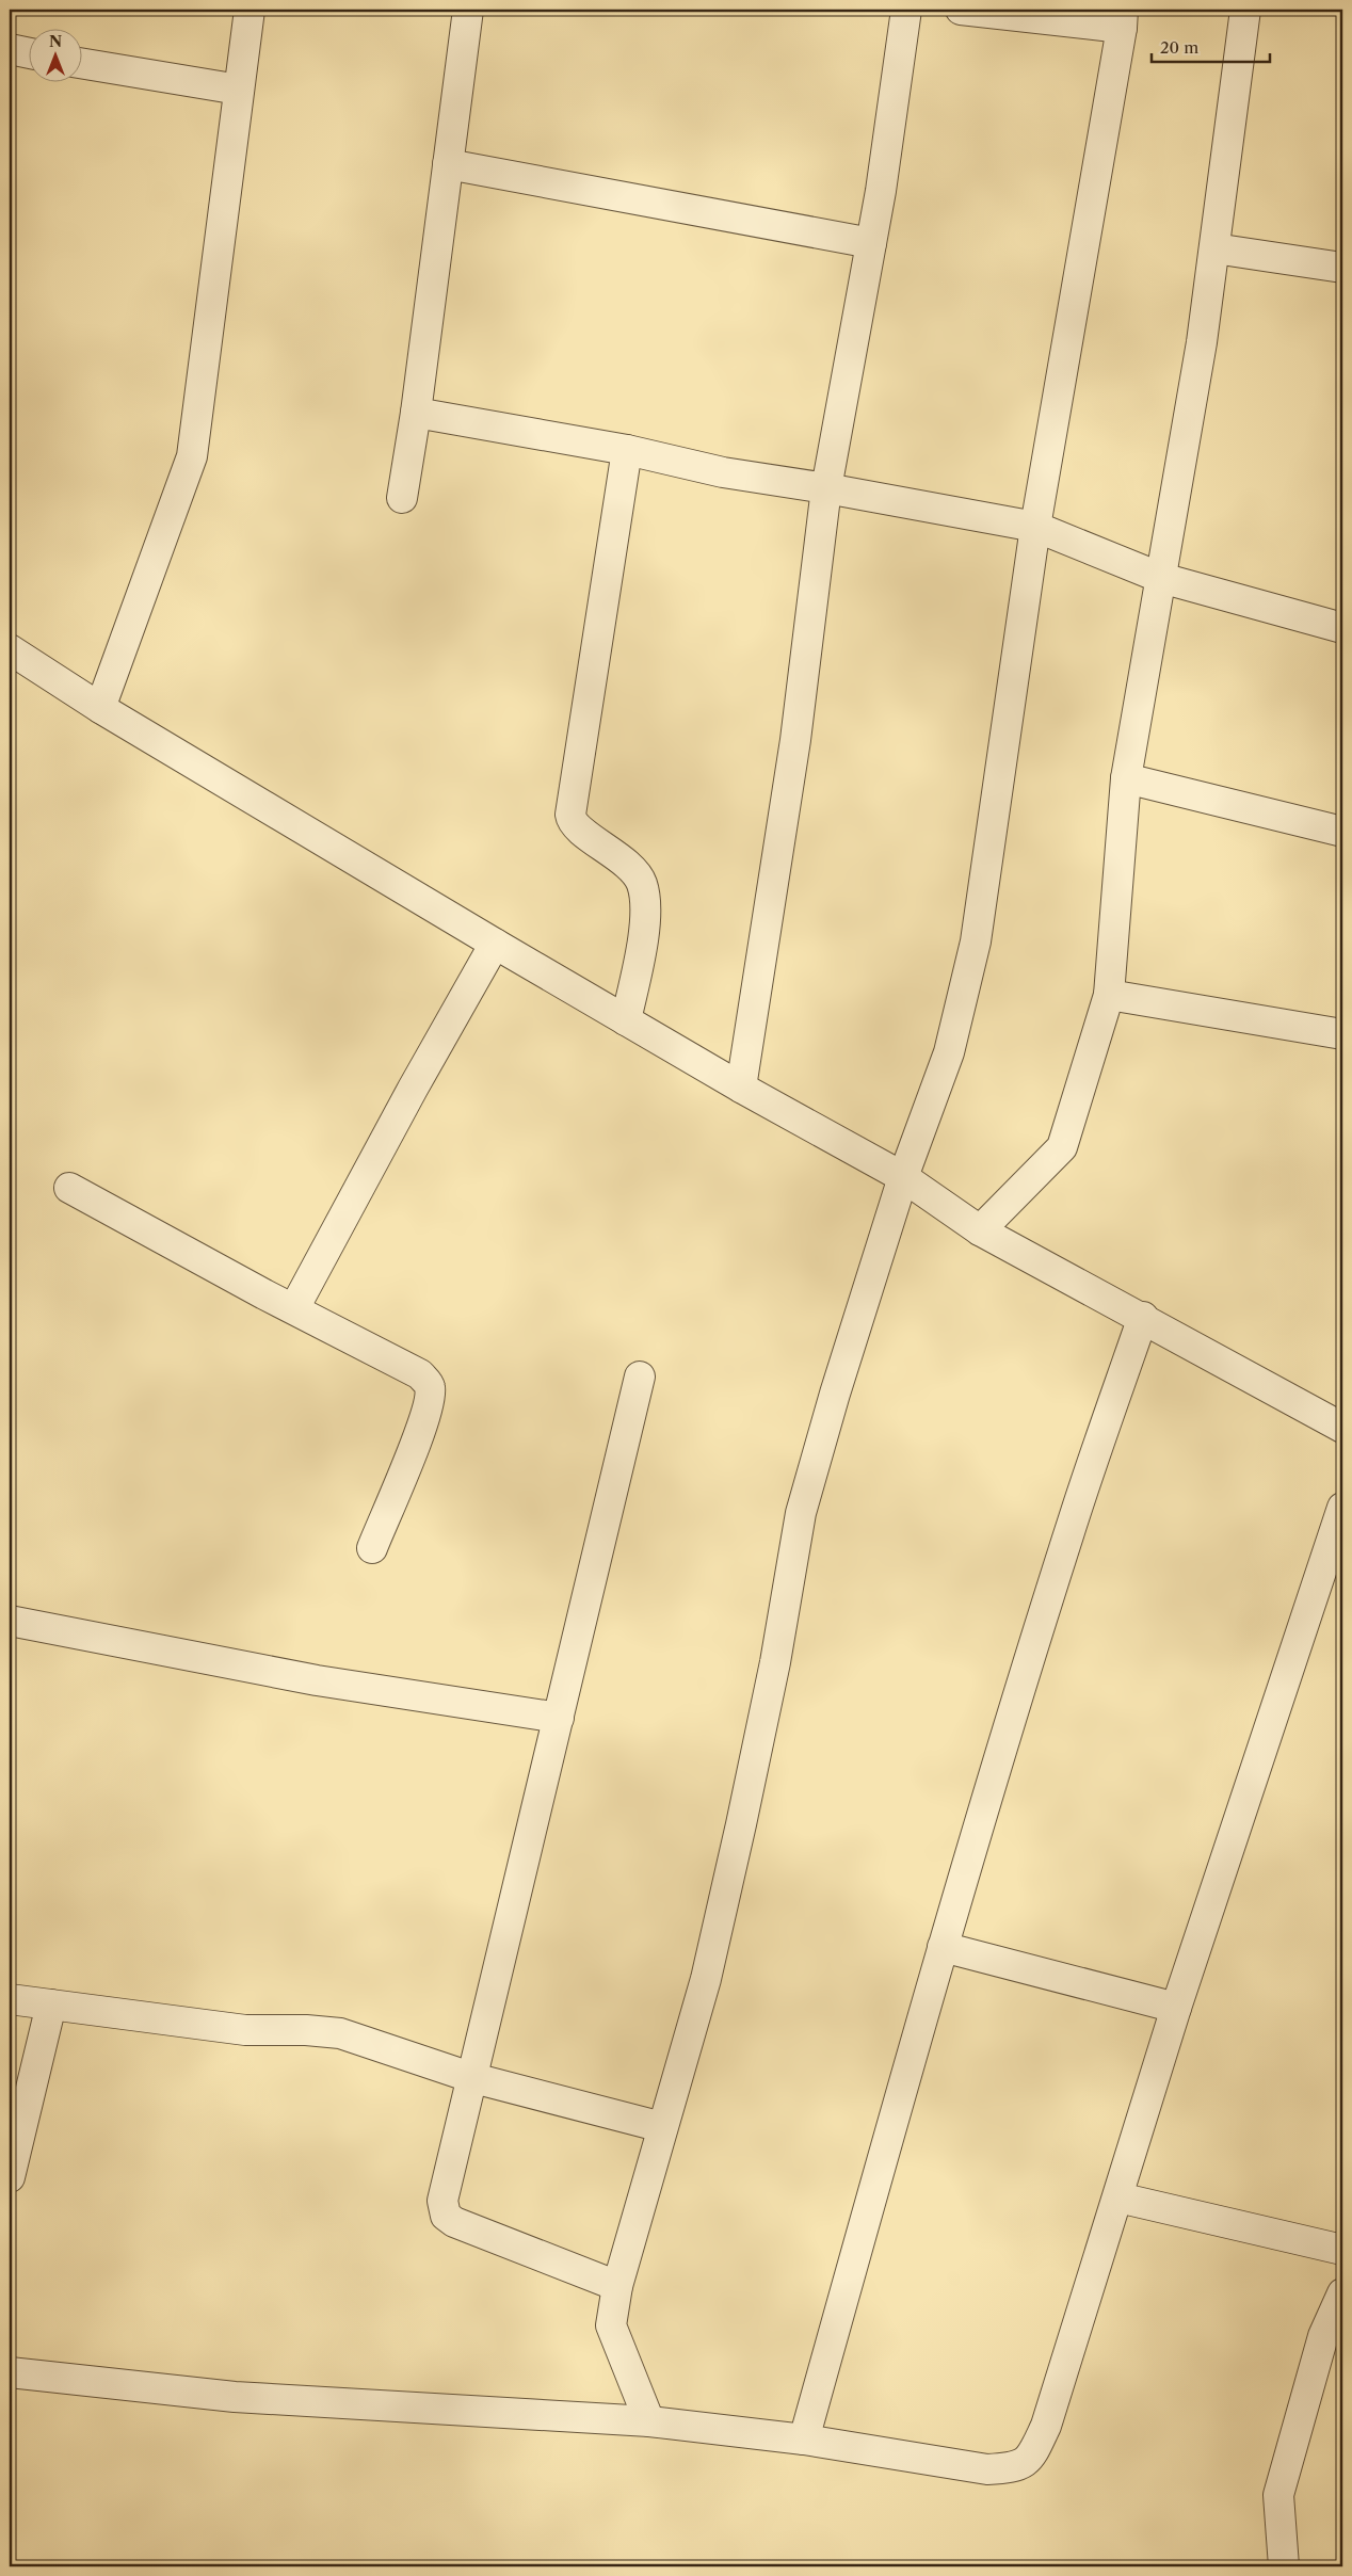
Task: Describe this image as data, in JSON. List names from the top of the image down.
{
  "scale_bar": "20 m",
  "north": "top"
}
